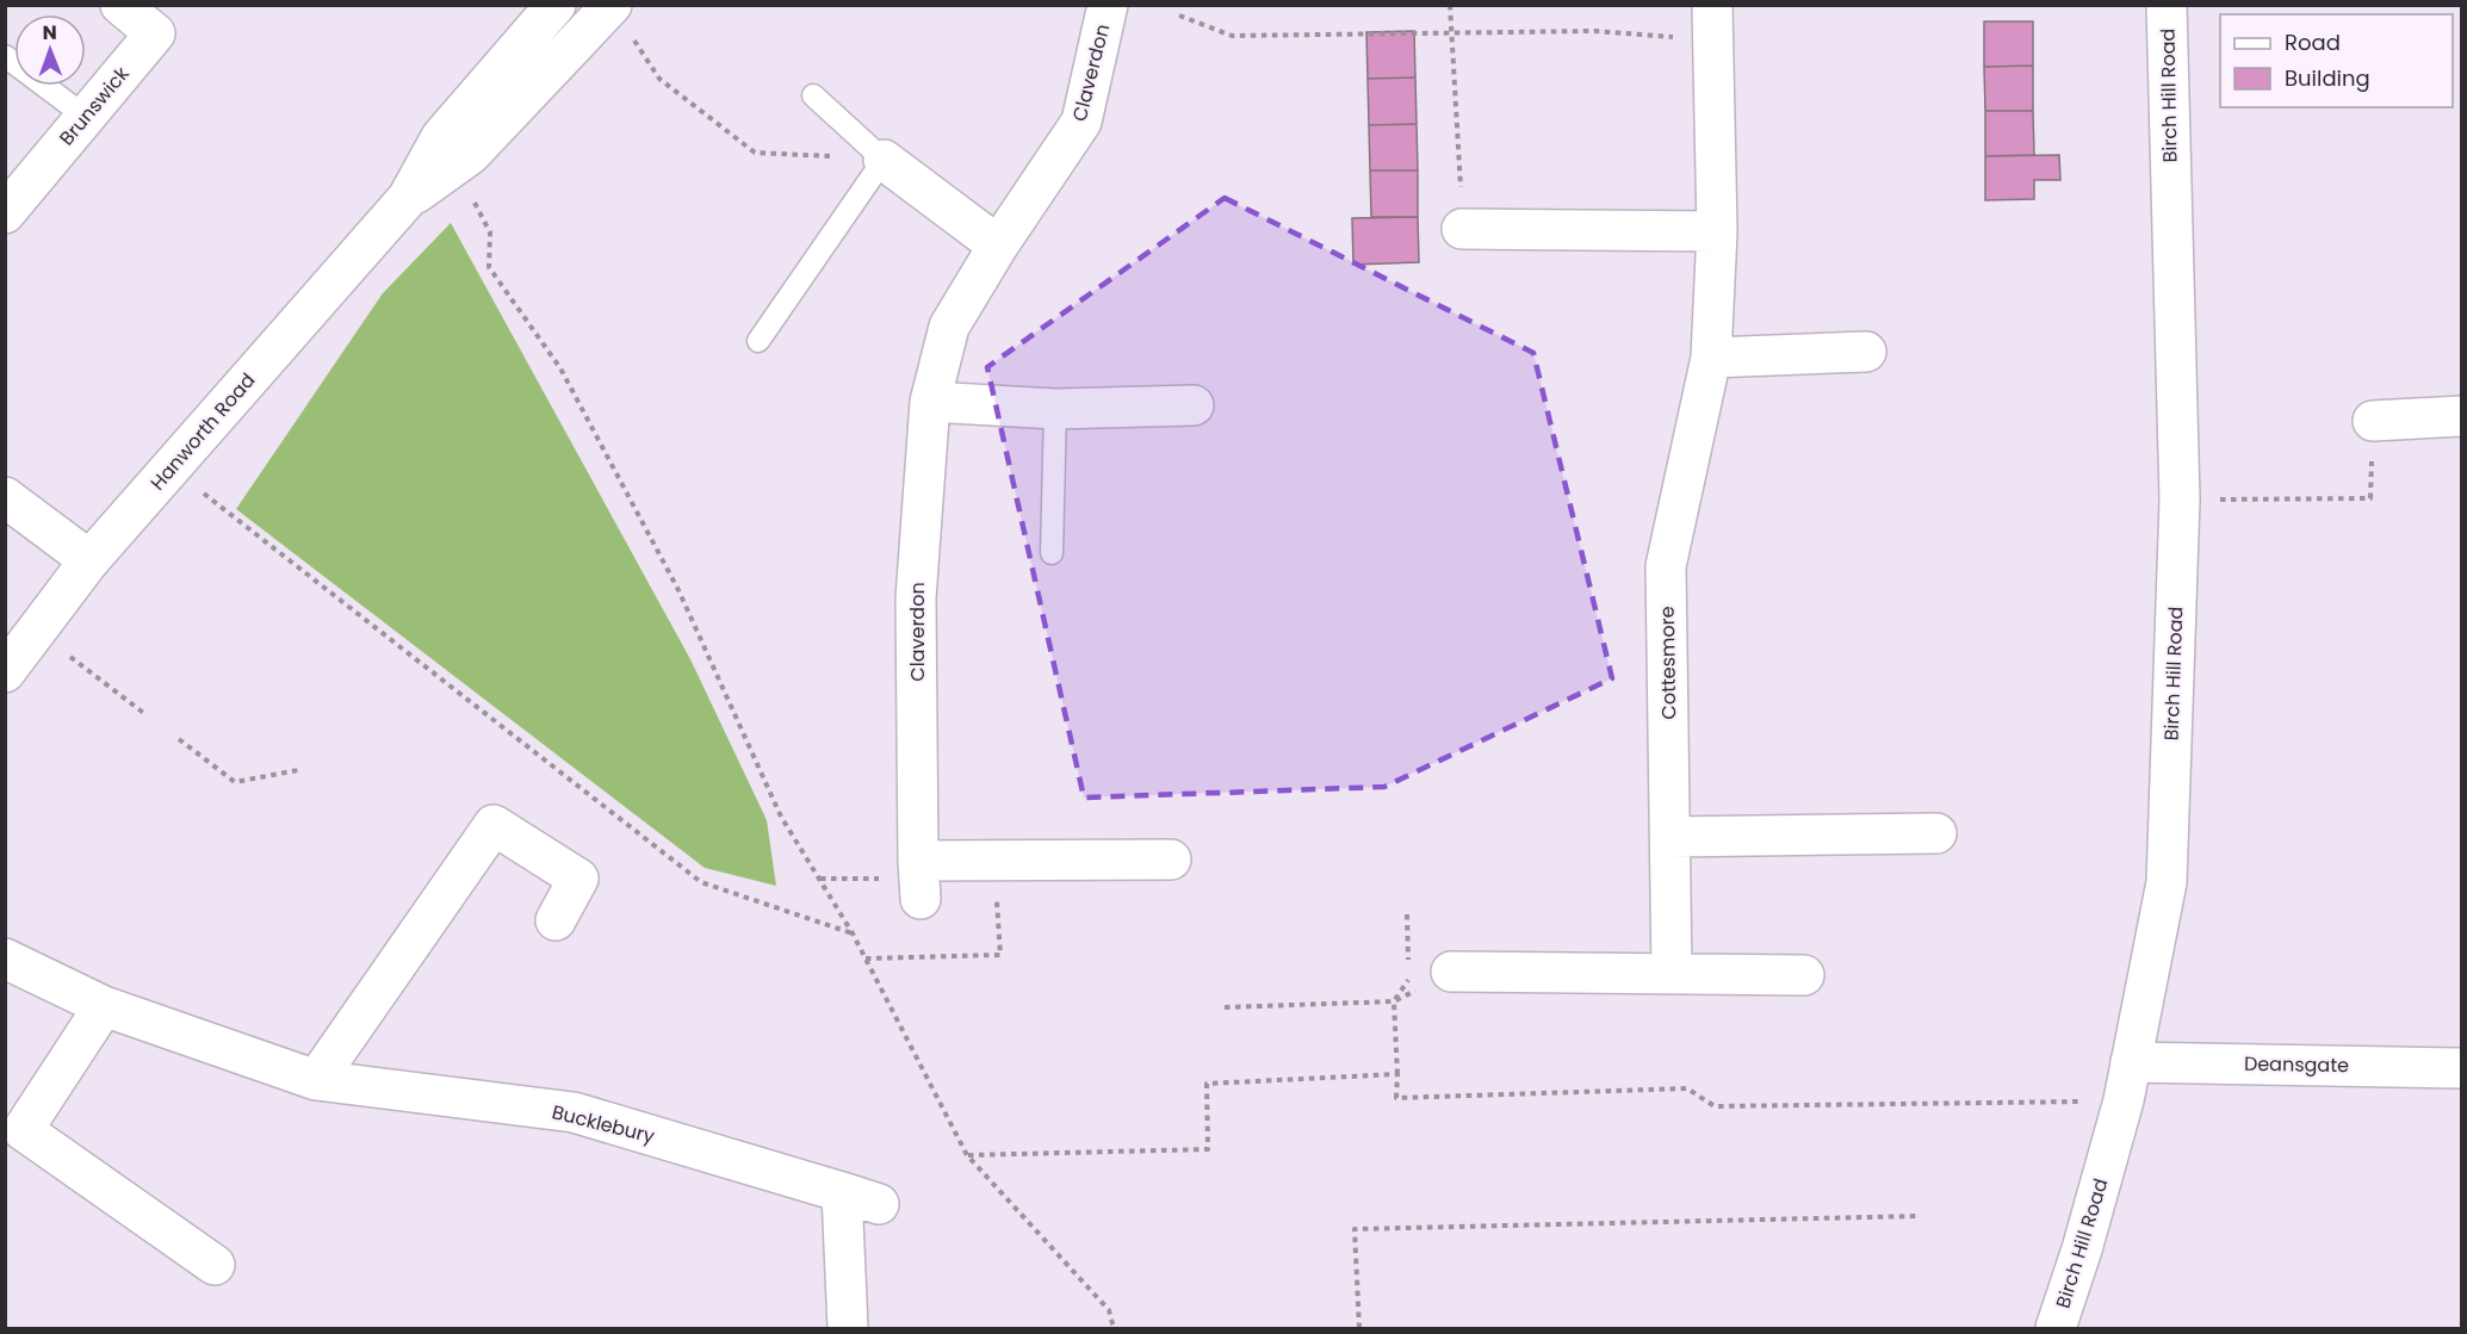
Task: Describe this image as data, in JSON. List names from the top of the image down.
{
  "streets": {
    "street": [
      "Claverdon",
      "Birch Hill Road",
      "Brunswick",
      "Hanworth Road",
      "Cottesmore",
      "Deansgate",
      "Bucklebury"
    ]
  },
  "crossings": [
    ["Birch Hill Road", "Deansgate"]
  ],
  "legend": ["Road", "Building"],
  "north": "top"
}
